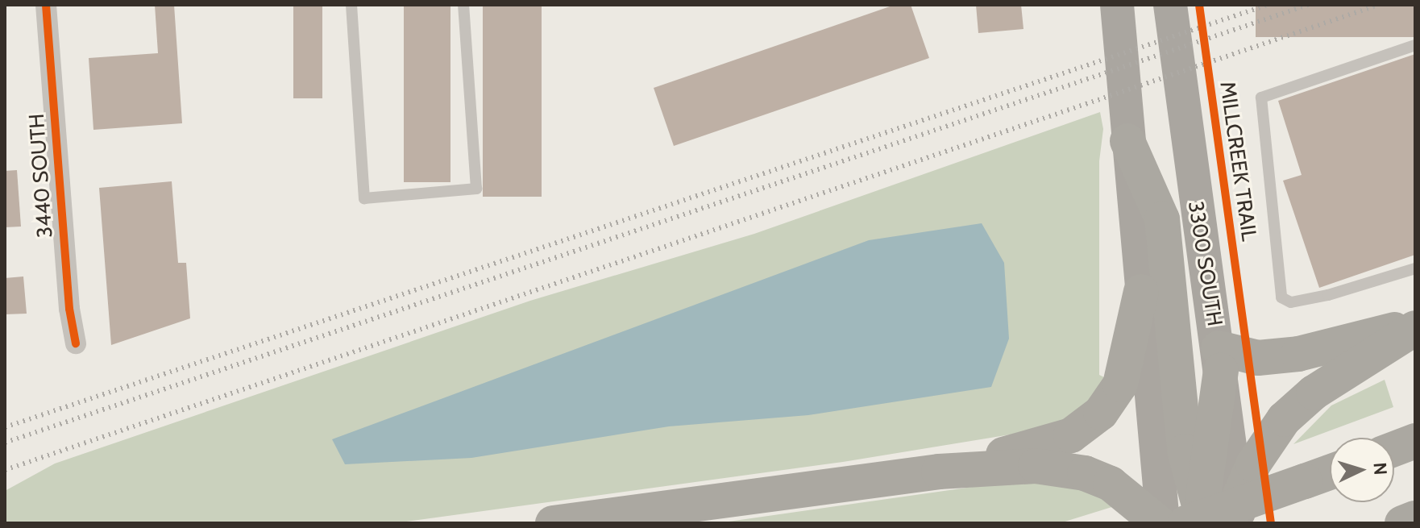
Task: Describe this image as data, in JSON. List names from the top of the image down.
{
  "streets": {
    "main road": ["3300 SOUTH"],
    "street": ["3440 SOUTH"],
    "cycle path": ["MILLCREEK TRAIL"]
  },
  "north": "right"
}
